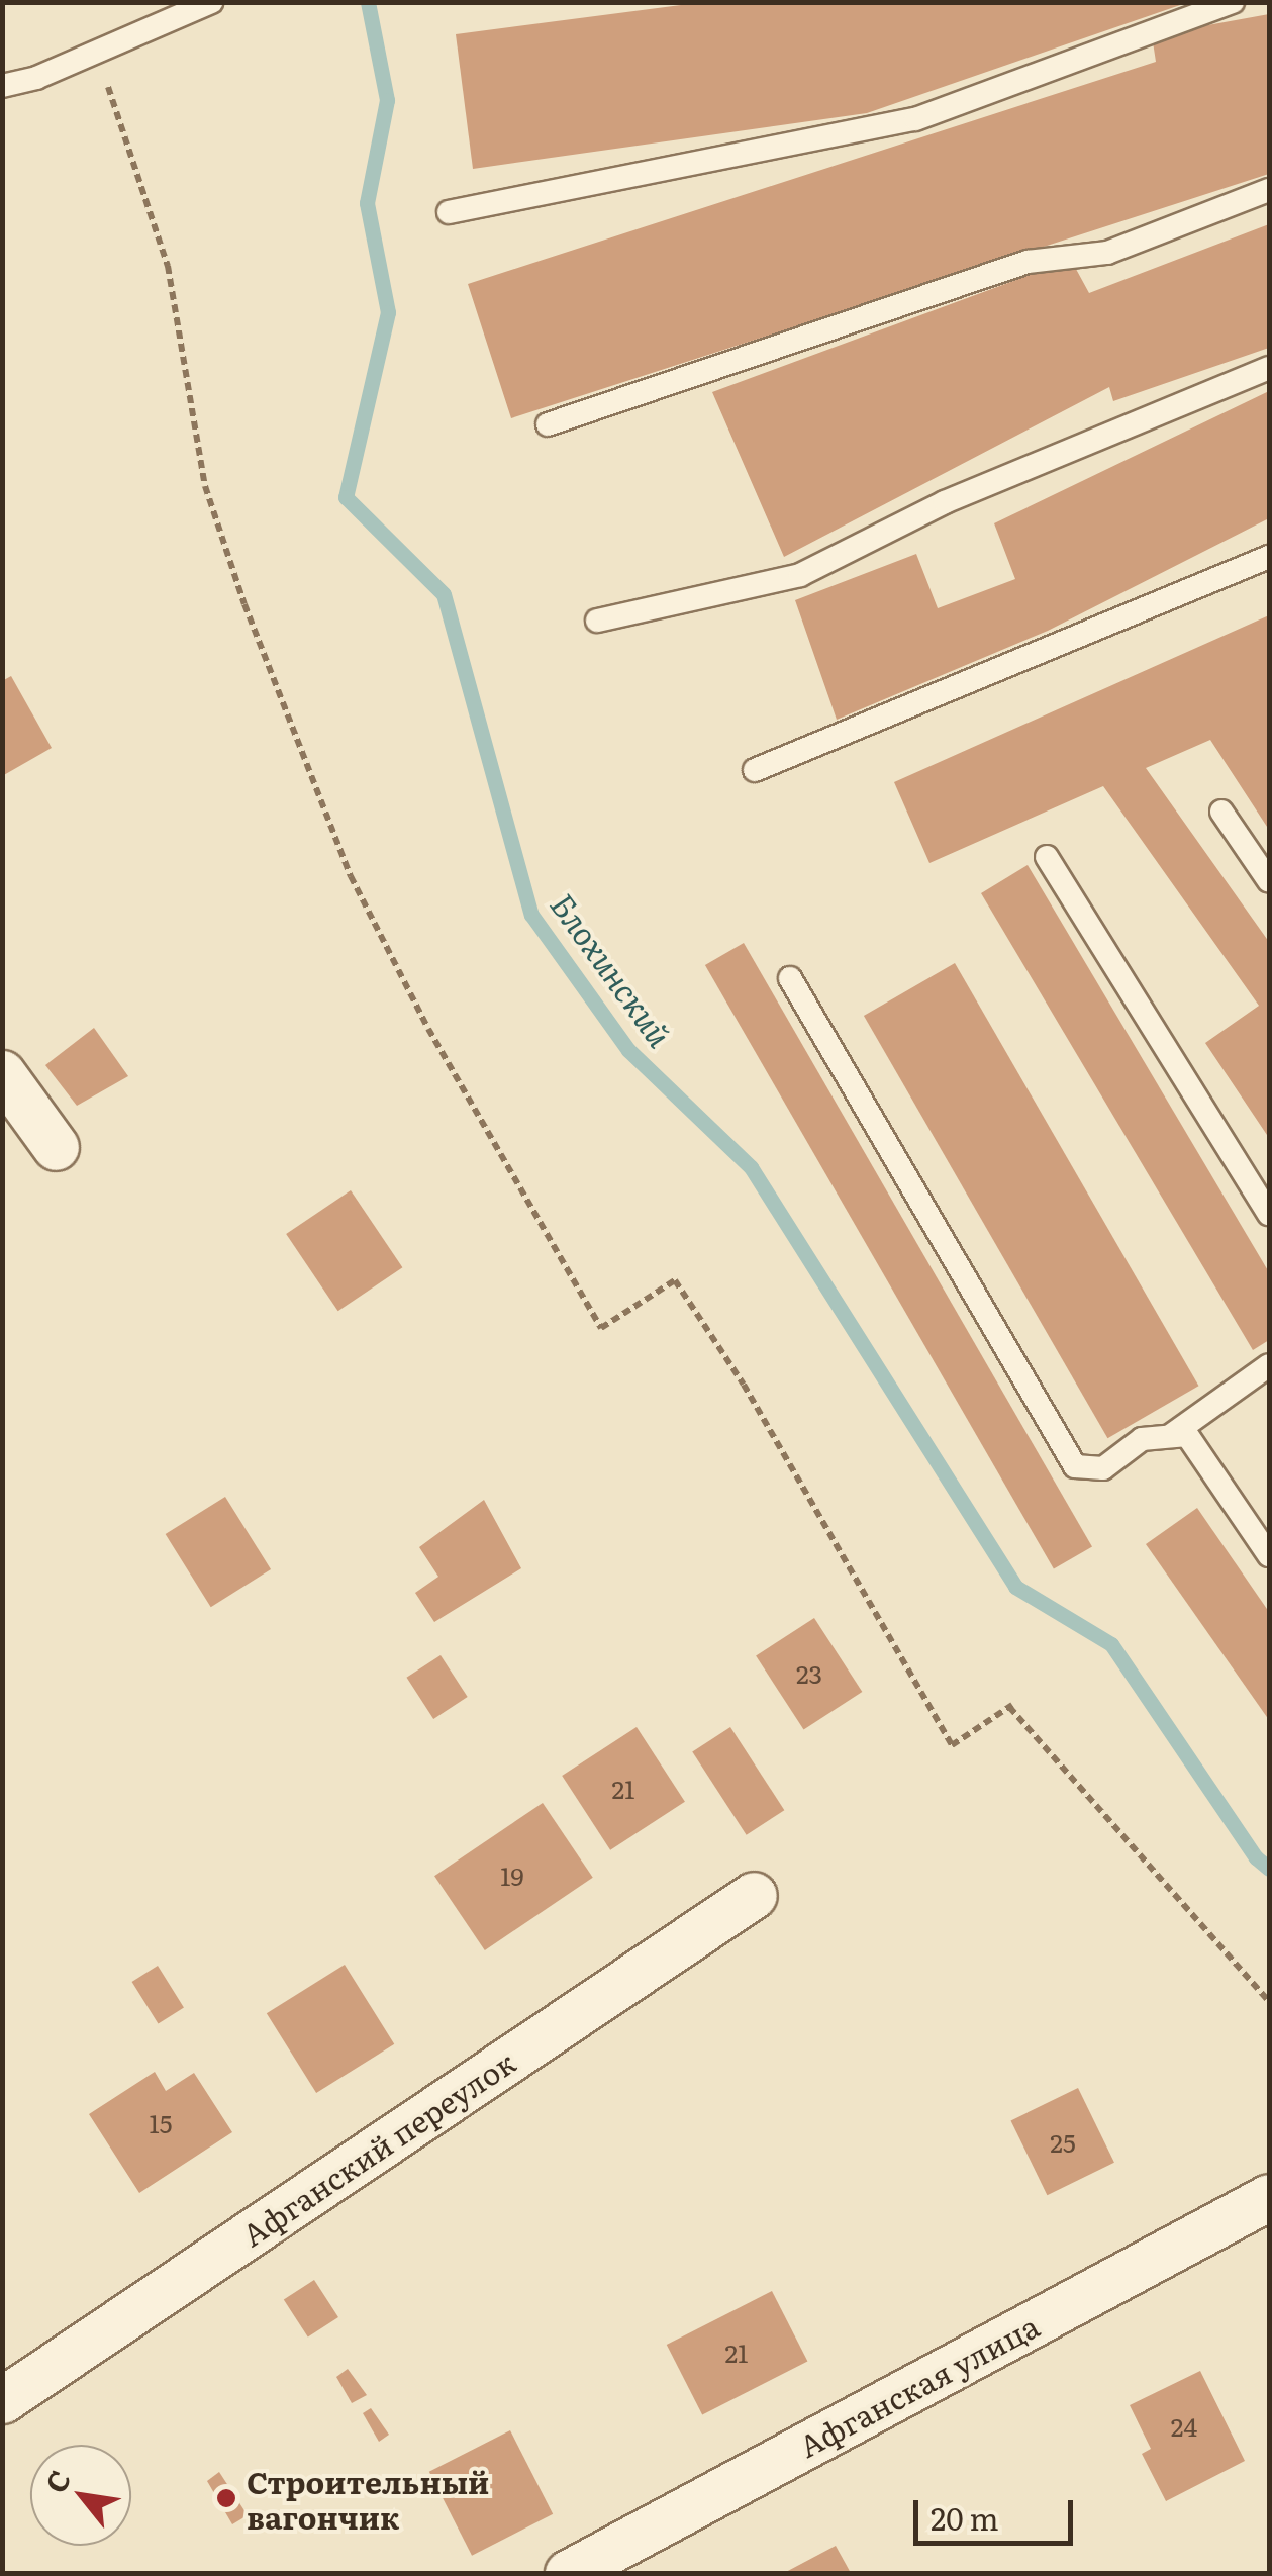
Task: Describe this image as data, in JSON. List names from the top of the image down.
{
  "streets": {
    "street": ["Афганский переулок", "Афганская улица"]
  },
  "water": ["Блохинский"],
  "places": ["Строительный вагончик"],
  "house_numbers": [
    "23",
    "21",
    "19",
    "15",
    "25",
    "21",
    "24"
  ],
  "scale_bar": "20 m",
  "north": "top left"
}
